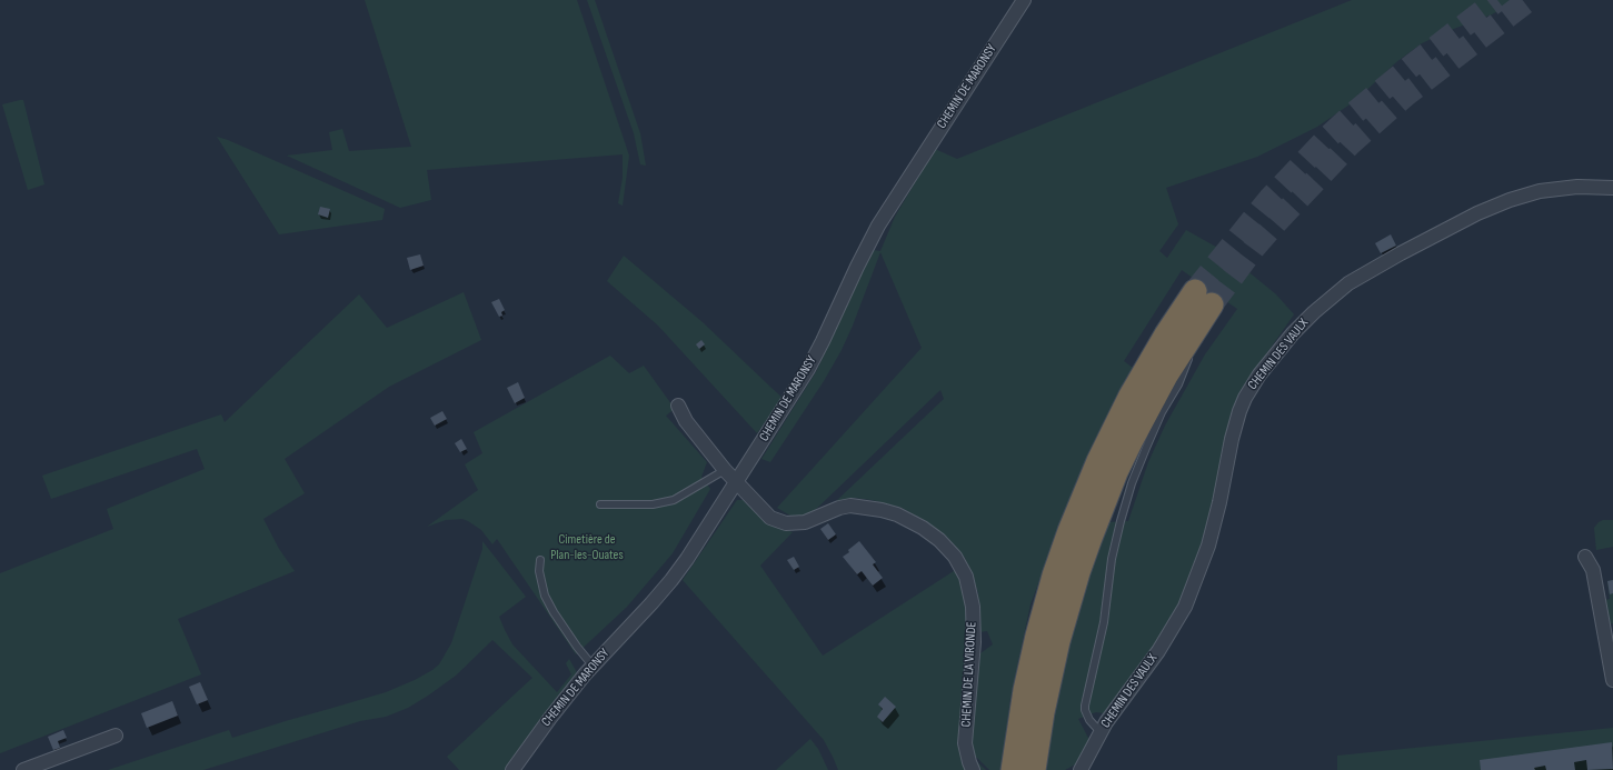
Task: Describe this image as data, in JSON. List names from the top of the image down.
{
  "streets": {
    "street": ["CHEMIN DE MARONSY", "CHEMIN DES VAULX", "CHEMIN DE LA VIRONDE"]
  },
  "crossings": [
    ["CHEMIN DE MARONSY", "CHEMIN DE LA VIRONDE"]
  ],
  "parks": ["Cimetière de Plan-les-Ouates"]
}
